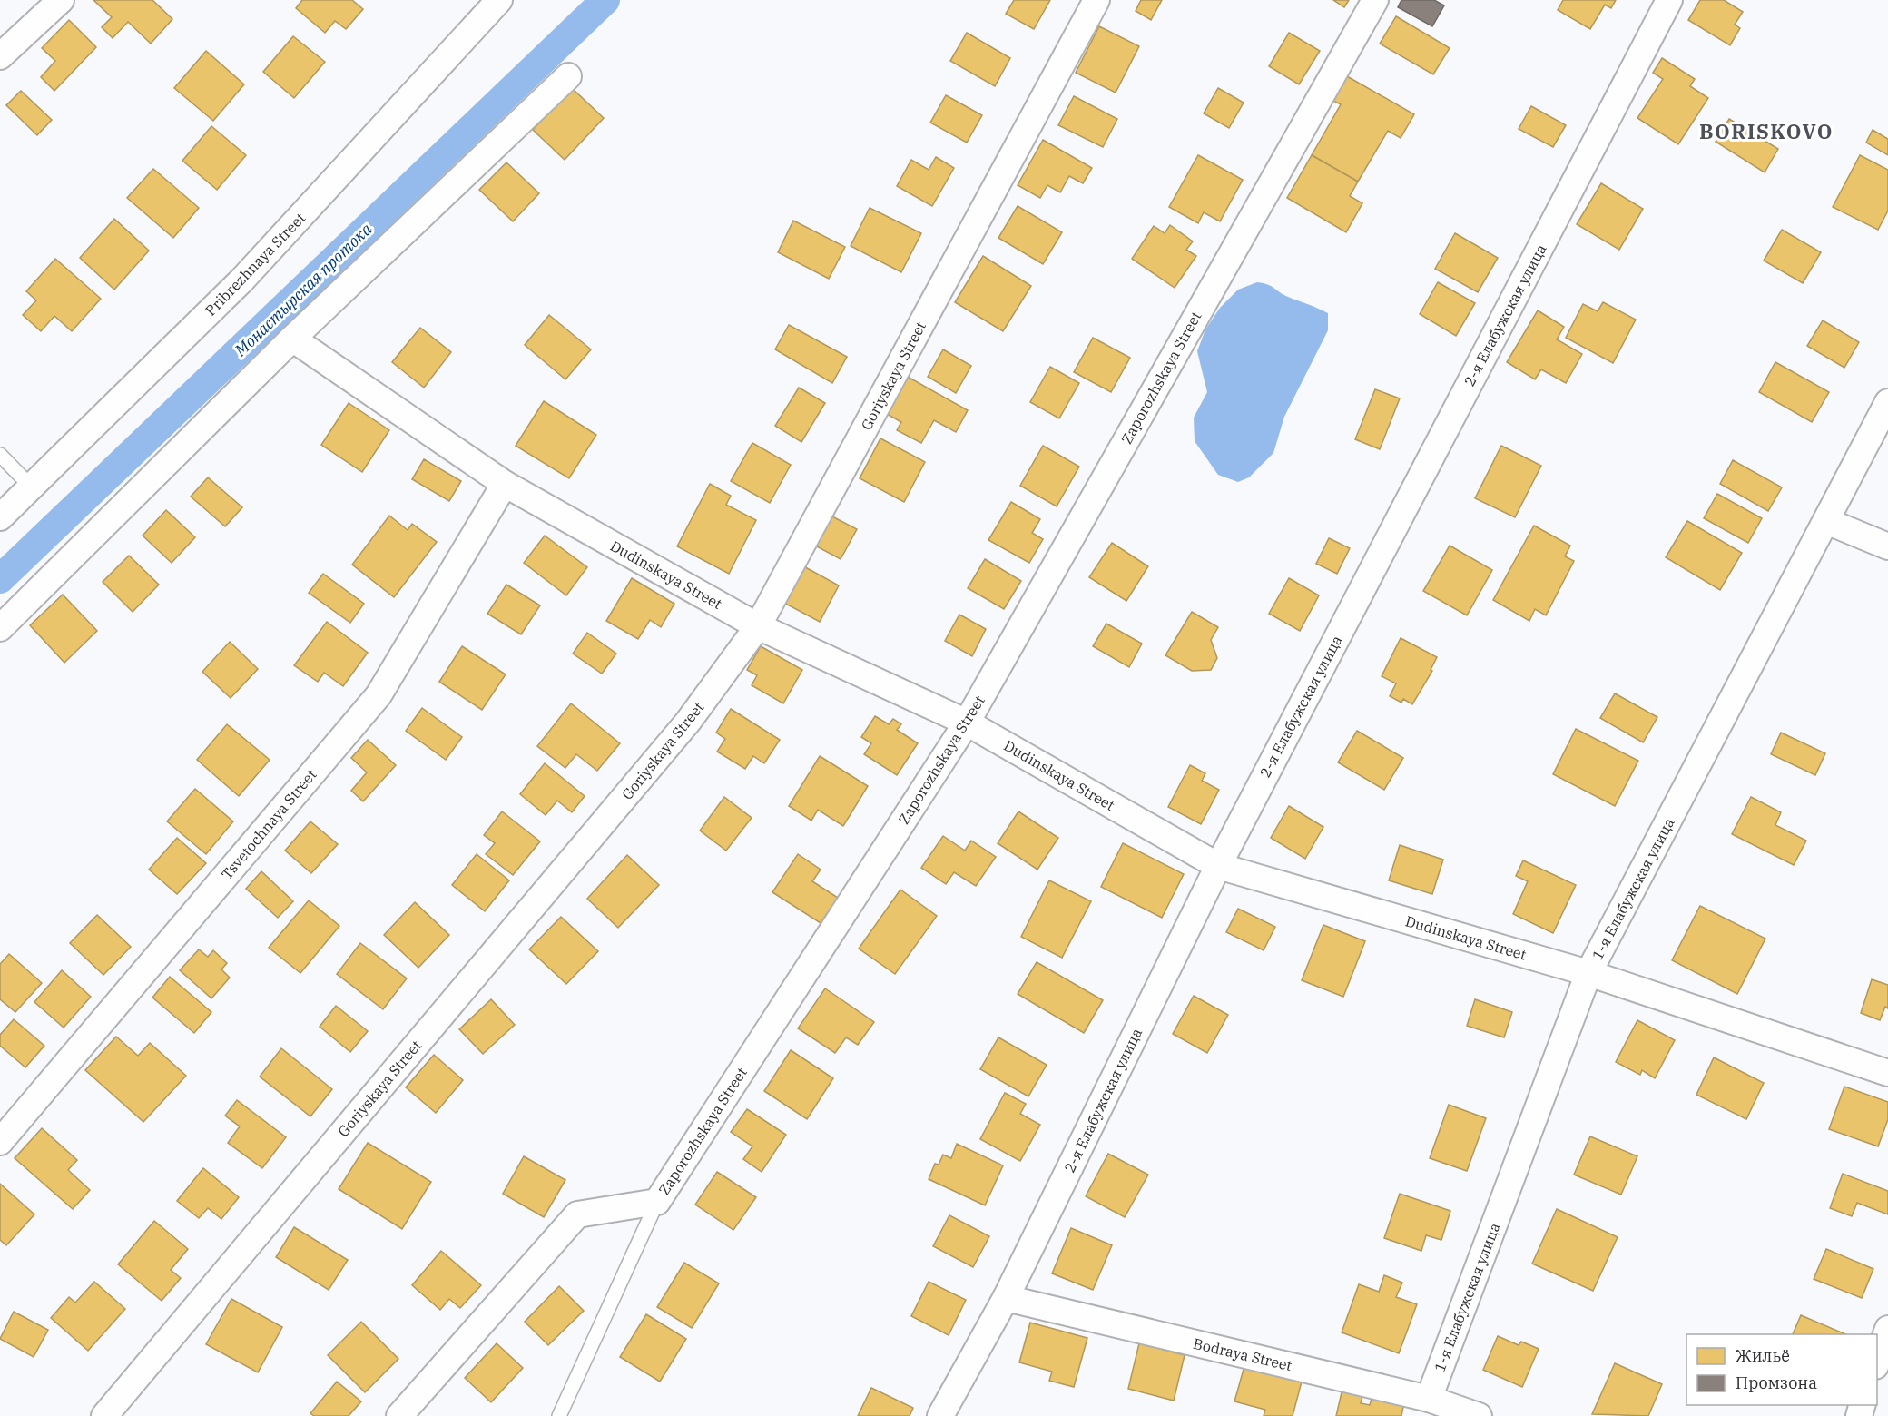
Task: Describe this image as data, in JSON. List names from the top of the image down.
{
  "streets": {
    "street": [
      "Pribrezhnaya Street",
      "2-я Елабужская улица",
      "Goriyskaya Street",
      "Zaporozhskaya Street",
      "Dudinskaya Street",
      "Tsvetochnaya Street",
      "1-я Елабужская улица",
      "Bodraya Street"
    ]
  },
  "crossings": [
    ["2-я Елабужская улица", "Dudinskaya Street"],
    ["2-я Елабужская улица", "Bodraya Street"],
    ["Goriyskaya Street", "Dudinskaya Street"],
    ["Zaporozhskaya Street", "Dudinskaya Street"],
    ["Dudinskaya Street", "Tsvetochnaya Street"],
    ["Dudinskaya Street", "1-я Елабужская улица"],
    ["1-я Елабужская улица", "Bodraya Street"]
  ],
  "districts": ["BORISKOVO"],
  "water": ["Монастырская протока"],
  "legend": ["Жильё", "Промзона"]
}
